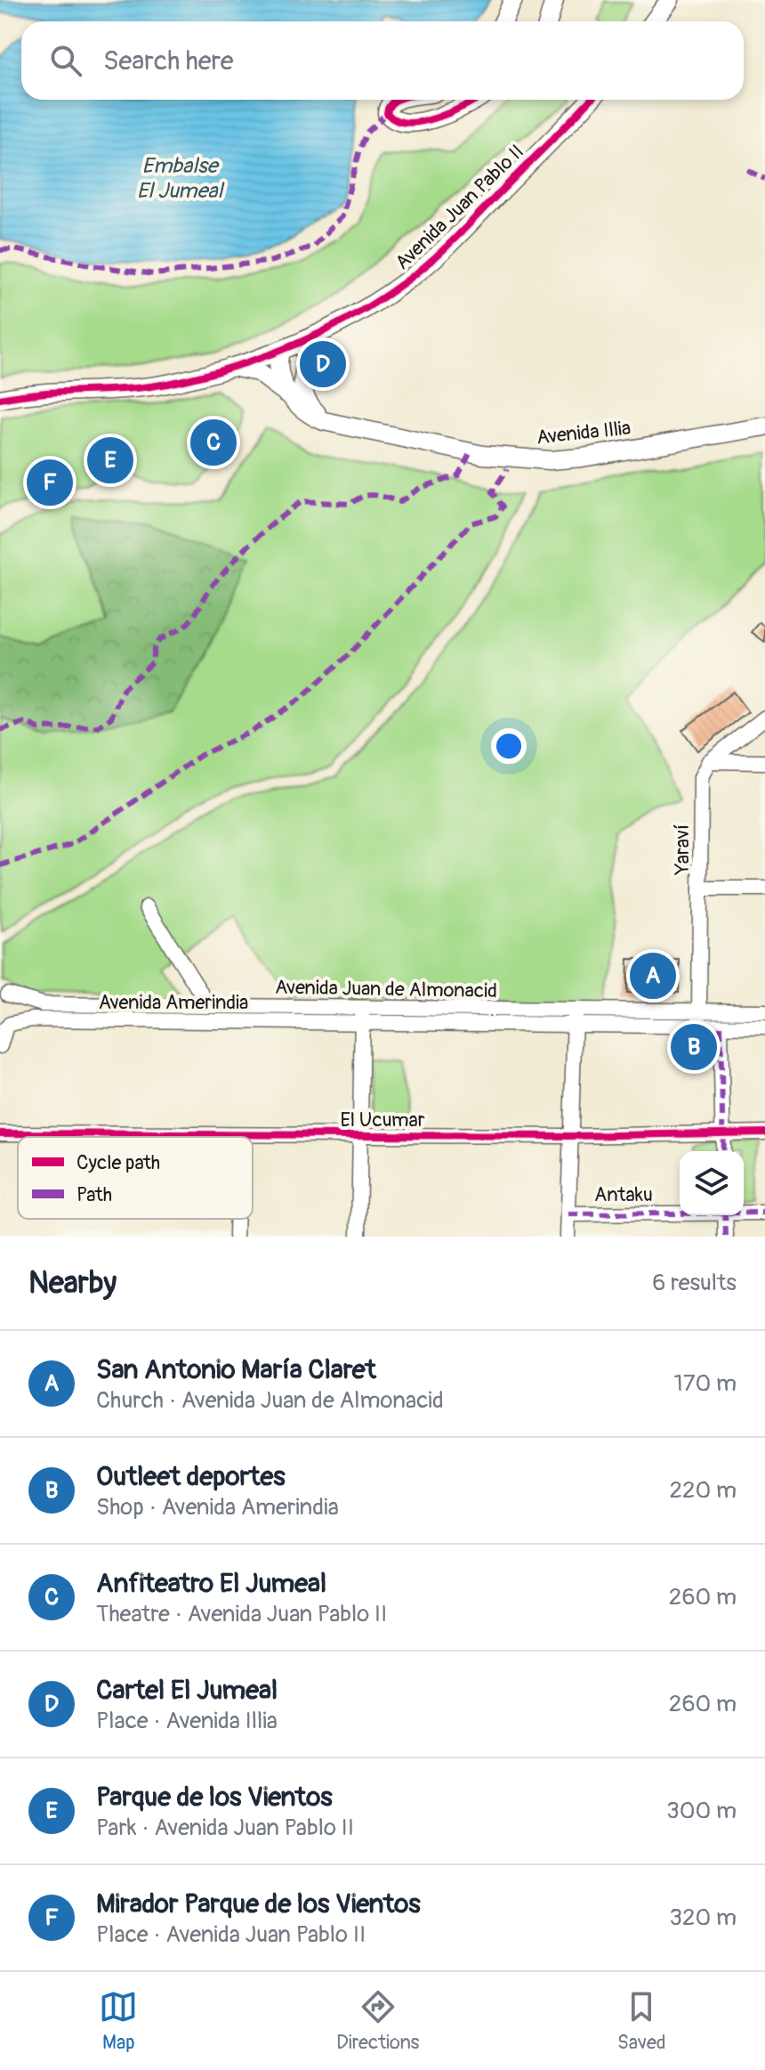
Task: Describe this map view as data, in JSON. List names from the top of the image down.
{
  "streets": {
    "main road": ["Avenida Juan Pablo II", "Avenida Illia"],
    "street": [
      "Yaraví",
      "Avenida Juan de Almonacid",
      "Avenida Amerindia",
      "El Ucumar",
      "Antaku"
    ]
  },
  "crossings": [
    ["Avenida Juan Pablo II", "Avenida Illia"],
    ["Yaraví", "Avenida Amerindia"],
    ["Avenida Juan de Almonacid", "Avenida Amerindia"]
  ],
  "water": ["Embalse El Jumeal"],
  "legend": ["Cycle path", "Path"],
  "page": {
    "search": "Search here",
    "pins": [
      "D",
      "C",
      "E",
      "F",
      "A",
      "B"
    ],
    "heading": ["Nearby", "6 results"],
    "list": [
      {
        "mark": "A",
        "name": "San Antonio María Claret",
        "note": "Church · Avenida Juan de Almonacid",
        "value": "170 m"
      },
      {
        "mark": "B",
        "name": "Outleet deportes",
        "note": "Shop · Avenida Amerindia",
        "value": "220 m"
      },
      {
        "mark": "C",
        "name": "Anfiteatro El Jumeal",
        "note": "Theatre · Avenida Juan Pablo II",
        "value": "260 m"
      },
      {
        "mark": "D",
        "name": "Cartel El Jumeal",
        "note": "Place · Avenida Illia",
        "value": "260 m"
      },
      {
        "mark": "E",
        "name": "Parque de los Vientos",
        "note": "Park · Avenida Juan Pablo II",
        "value": "300 m"
      },
      {
        "mark": "F",
        "name": "Mirador Parque de los Vientos",
        "note": "Place · Avenida Juan Pablo II",
        "value": "320 m"
      }
    ],
    "nav": ["Map", "Directions", "Saved"]
  }
}
